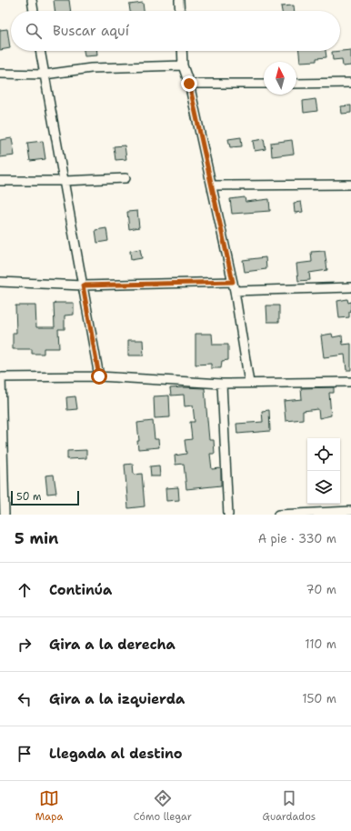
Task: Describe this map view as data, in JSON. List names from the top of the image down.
{
  "scale_bar": "50 m",
  "north": "top",
  "page": {
    "search": "Buscar aquí",
    "scale": "50 m",
    "heading": ["5 min", "A pie · 330 m"],
    "list": [
      ["Continúa", "70 m"],
      ["Gira a la derecha", "110 m"],
      ["Gira a la izquierda", "150 m"],
      "Llegada al destino"
    ],
    "nav": ["Mapa", "Cómo llegar", "Guardados"]
  }
}
